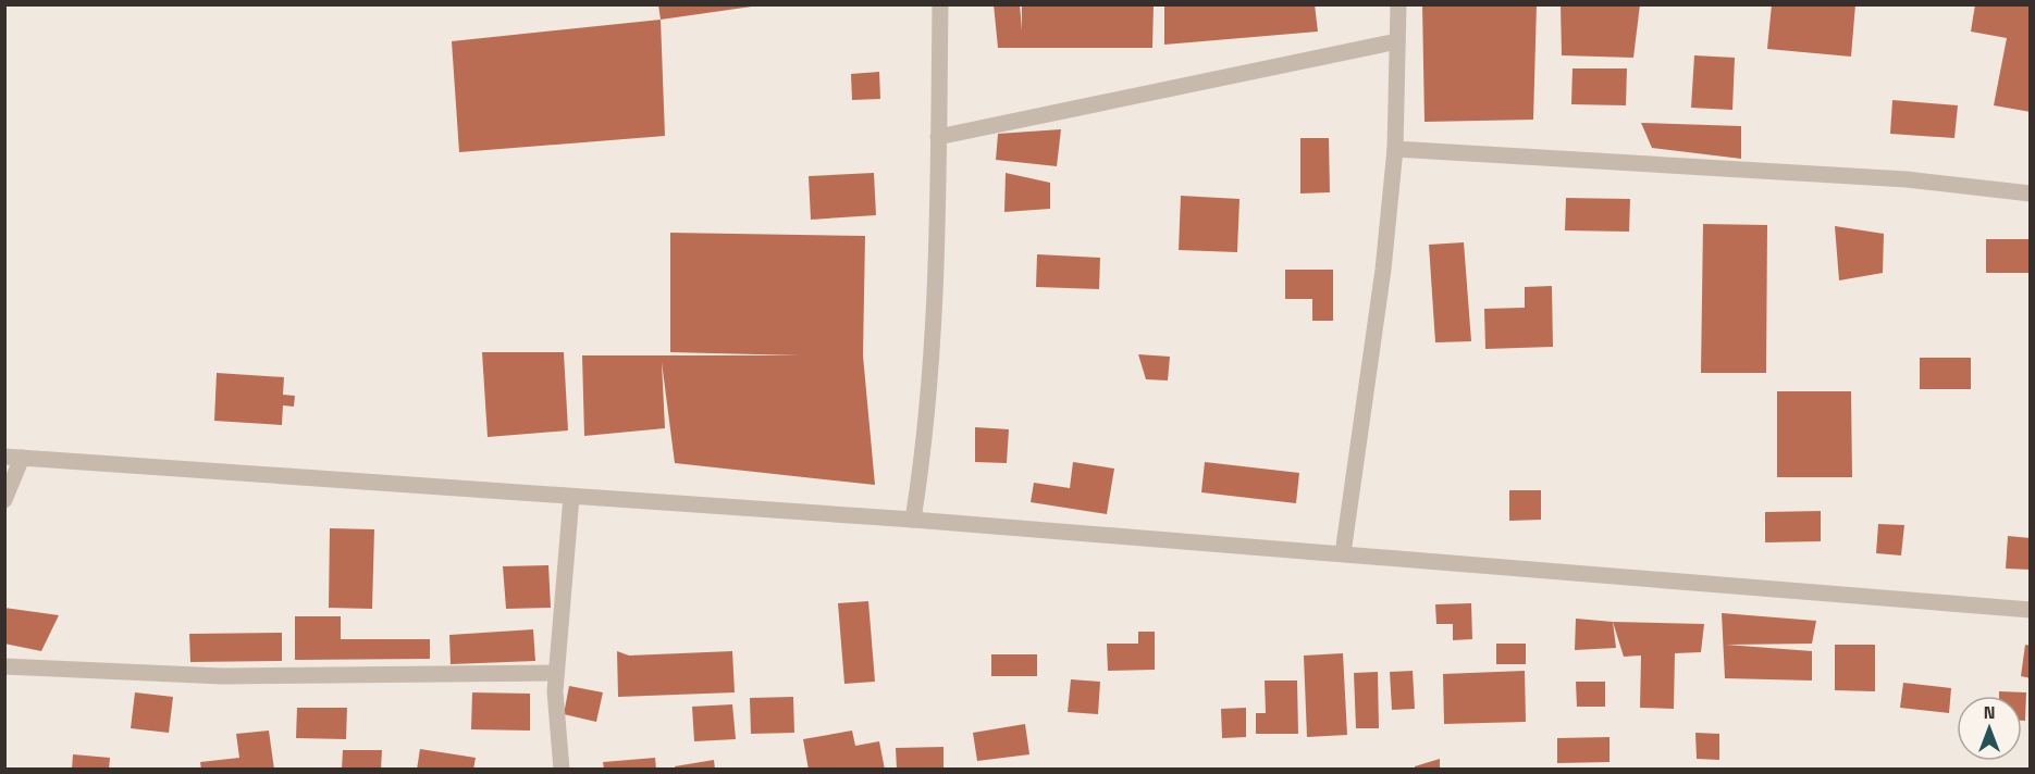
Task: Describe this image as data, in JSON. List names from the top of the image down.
{
  "north": "top"
}
